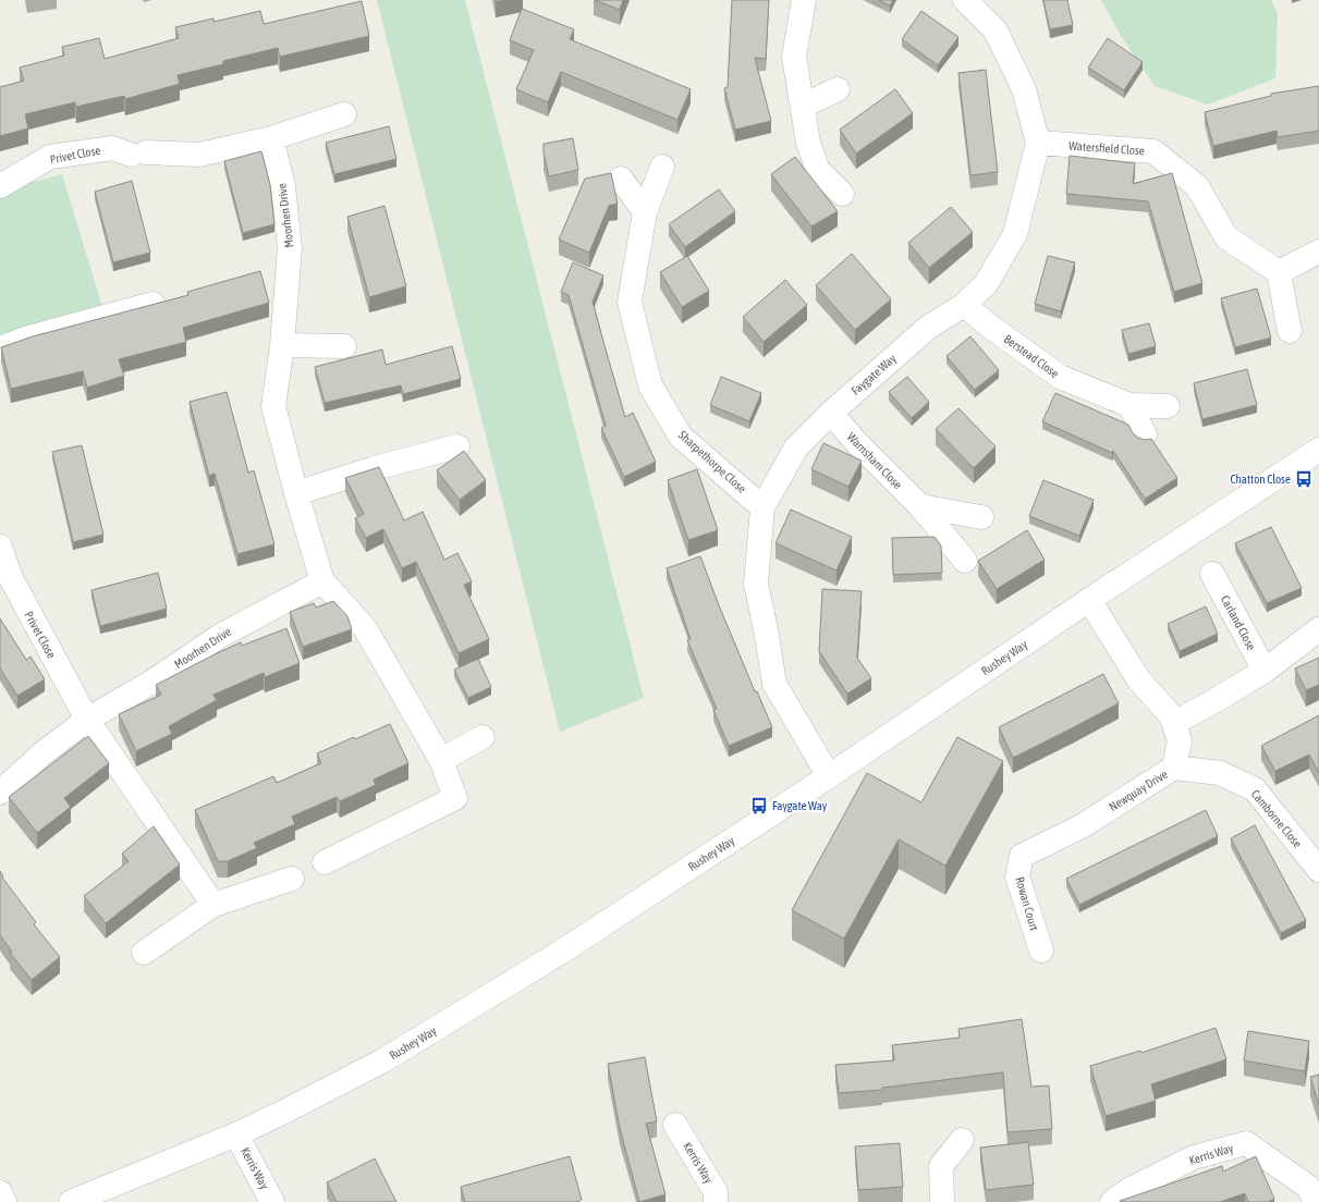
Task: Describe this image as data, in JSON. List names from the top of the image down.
{
  "streets": {
    "street": [
      "Watersfield Close",
      "Privet Close",
      "Moorhen Drive",
      "Berstead Close",
      "Faygate Way",
      "Warnsham Close",
      "Sharpethorpe Close",
      "Carland Close",
      "Rushey Way",
      "Newquay Drive",
      "Camborne Close",
      "Rowan Court",
      "Kerris Way"
    ]
  },
  "crossings": [
    ["Watersfield Close", "Faygate Way"],
    ["Privet Close", "Moorhen Drive"],
    ["Berstead Close", "Faygate Way"],
    ["Faygate Way", "Warnsham Close"],
    ["Faygate Way", "Sharpethorpe Close"],
    ["Faygate Way", "Rushey Way"],
    ["Rushey Way", "Newquay Drive"],
    ["Rushey Way", "Kerris Way"],
    ["Newquay Drive", "Camborne Close"],
    ["Newquay Drive", "Rowan Court"]
  ],
  "places": {
    "bus stop": ["Chatton Close", "Faygate Way"]
  }
}
